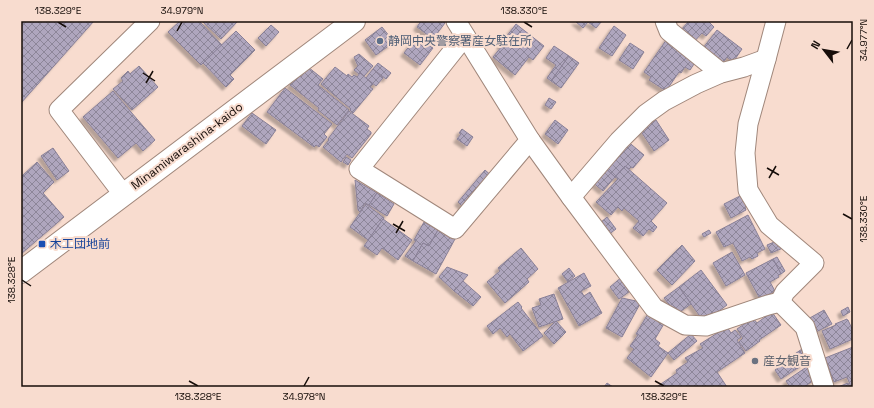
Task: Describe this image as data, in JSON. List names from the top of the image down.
{
  "streets": {
    "main road": ["Minamiwarashina-kaido"]
  },
  "places": {
    "other": ["静岡中央警察署産女駐在所", "産女観音"],
    "transit": ["木工団地前"]
  },
  "north": "top left",
  "coordinates": [
    "138.329°E",
    "34.979°N",
    "138.330°E",
    "34.977°N",
    "138.328°E",
    "34.978°N"
  ]
}
